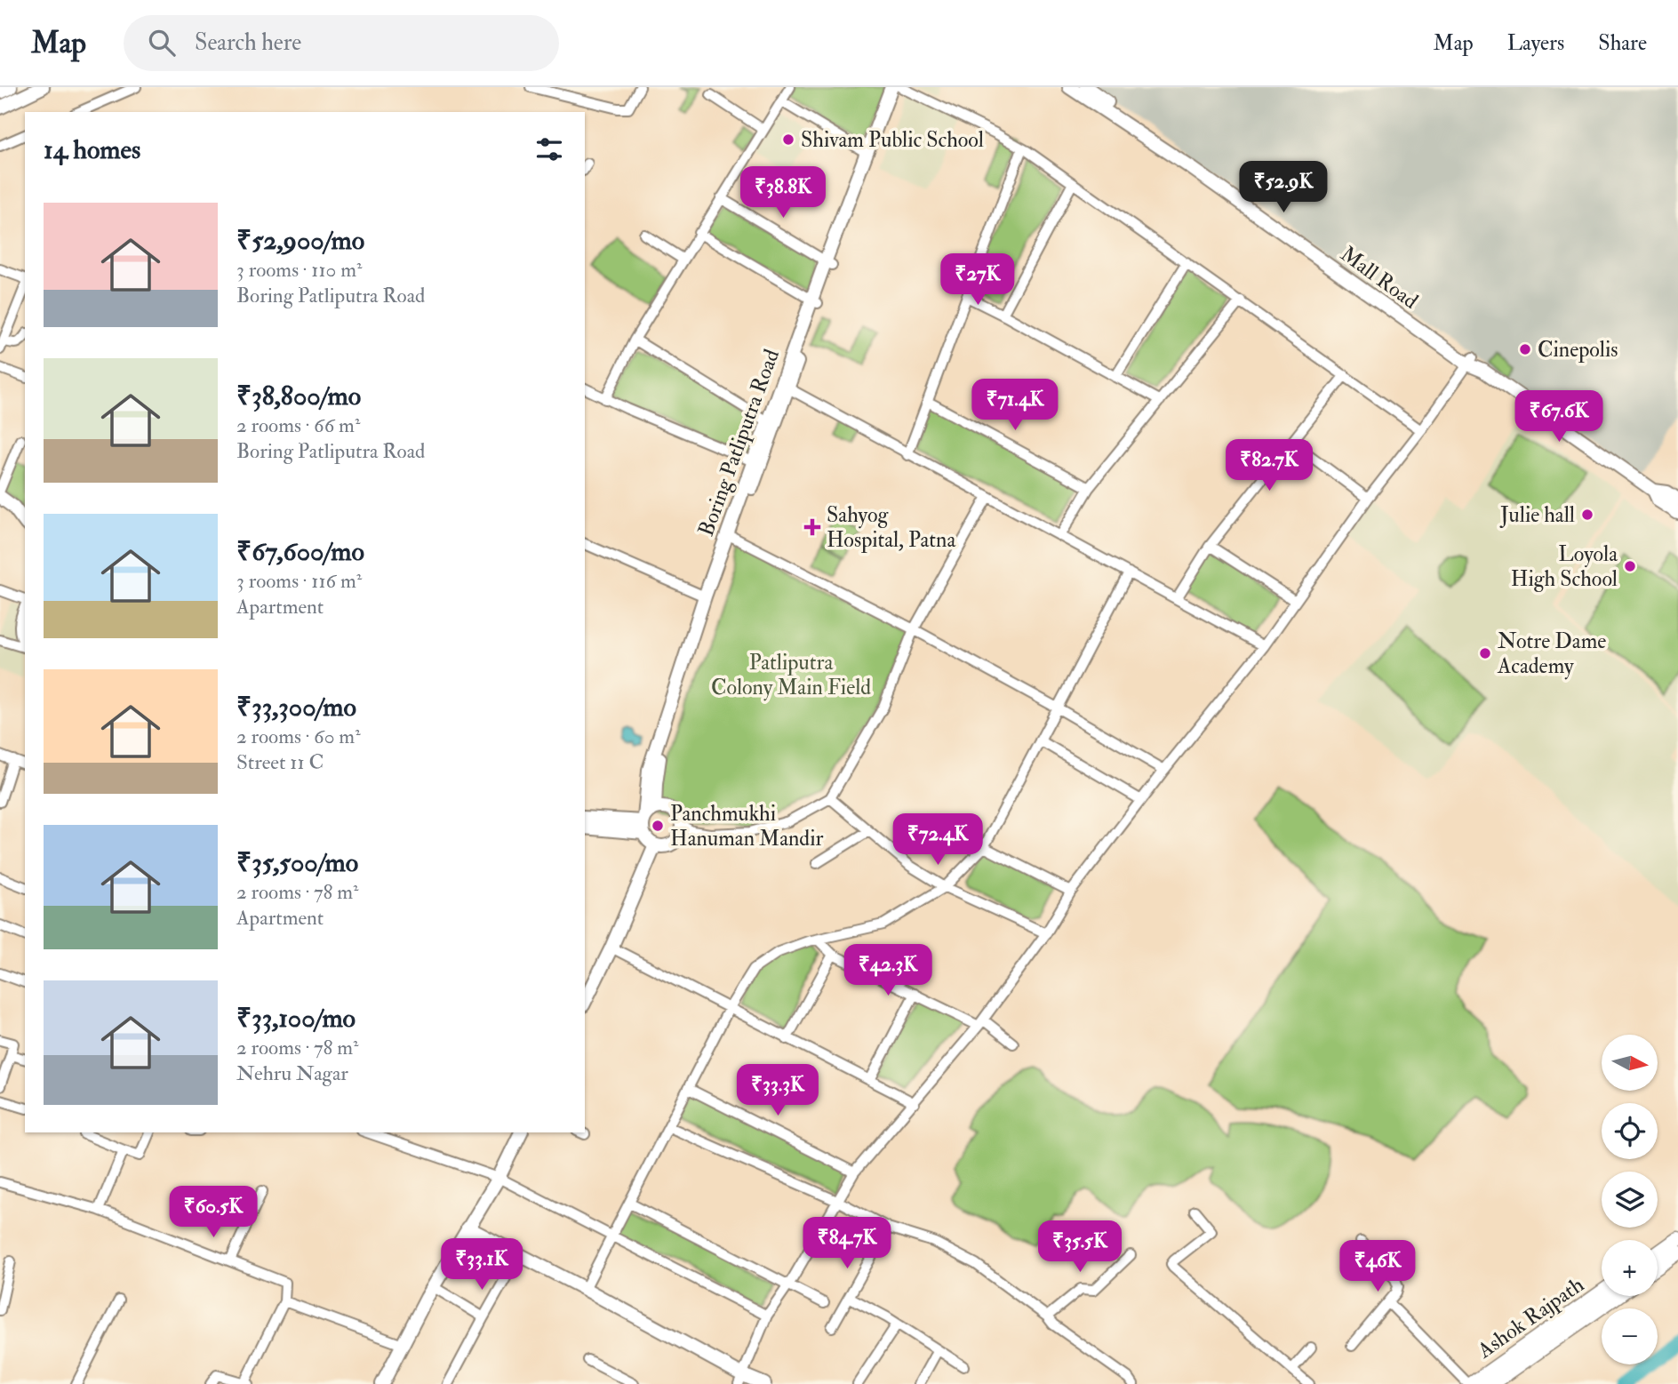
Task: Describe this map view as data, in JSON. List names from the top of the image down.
{
  "streets": {
    "main road": ["Ashok Rajpath"],
    "street": ["Mall Road", "Boring Patliputra Road"]
  },
  "parks": ["Patliputra Colony Main Field"],
  "places": {
    "other": [
      "Shivam Public School",
      "Cinepolis",
      "Julie hall",
      "Loyola High School",
      "Notre Dame Academy",
      "Panchmukhi Hanuman Mandir"
    ],
    "health": ["Sahyog Hospital, Patna"]
  },
  "north": "right",
  "page": {
    "header": "Map",
    "search": "Search here",
    "nav": ["Map", "Layers", "Share"],
    "heading": "14 homes",
    "price": [
      "₹52.9K",
      "₹38.8K",
      "₹27K",
      "₹71.4K",
      "₹67.6K",
      "₹82.7K",
      "₹72.4K",
      "₹42.3K",
      "₹33.3K",
      "₹60.5K",
      "₹84.7K",
      "₹35.5K",
      "₹33.1K",
      "₹46K"
    ],
    "list": [
      {
        "name": "₹52,900/mo",
        "note": "3 rooms · 110 m² · Boring Patliputra Road"
      },
      {
        "name": "₹38,800/mo",
        "note": "2 rooms · 66 m² · Boring Patliputra Road"
      },
      {
        "name": "₹67,600/mo",
        "note": "3 rooms · 116 m² · Apartment"
      },
      {
        "name": "₹33,300/mo",
        "note": "2 rooms · 60 m² · Street 11 C"
      },
      {
        "name": "₹35,500/mo",
        "note": "2 rooms · 78 m² · Apartment"
      },
      {
        "name": "₹33,100/mo",
        "note": "2 rooms · 78 m² · Nehru Nagar"
      }
    ],
    "map_buttons": ["+", "−"]
  }
}
